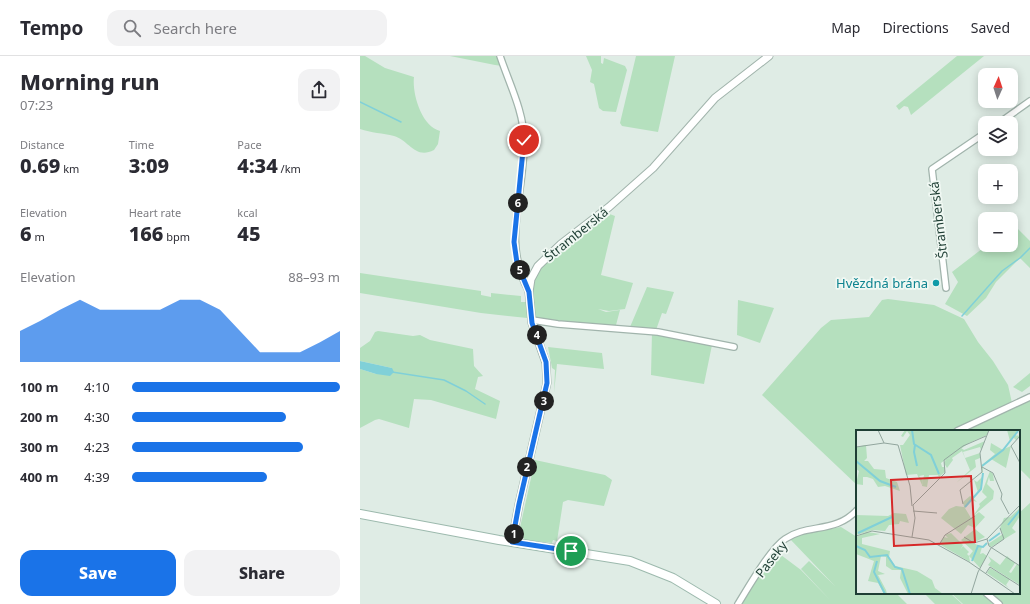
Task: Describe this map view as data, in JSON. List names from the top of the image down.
{
  "streets": {
    "street": ["Štramberská", "Paseky"]
  },
  "places": ["Hvězdná brána"],
  "north": "top",
  "page": {
    "header": "Tempo",
    "search": "Search here",
    "nav": ["Map", "Directions", "Saved"],
    "heading": ["Morning run", "07:23"],
    "map_buttons": ["+", "−"],
    "stats": [
      ["Distance", "0.69 km"],
      ["Time", "3:09"],
      ["Pace", "4:34 /km"],
      ["Elevation", "6 m"],
      ["Heart rate", "166 bpm"],
      ["kcal", "45"]
    ],
    "pins": [
      "6",
      "5",
      "4",
      "3",
      "2",
      "1"
    ],
    "chart": ["Elevation", "88–93 m"],
    "list": [
      {
        "name": "100 m",
        "note": "4:10"
      },
      {
        "name": "200 m",
        "note": "4:30"
      },
      {
        "name": "300 m",
        "note": "4:23"
      },
      {
        "name": "400 m",
        "note": "4:39"
      }
    ],
    "buttons": ["Save", "Share"]
  }
}
